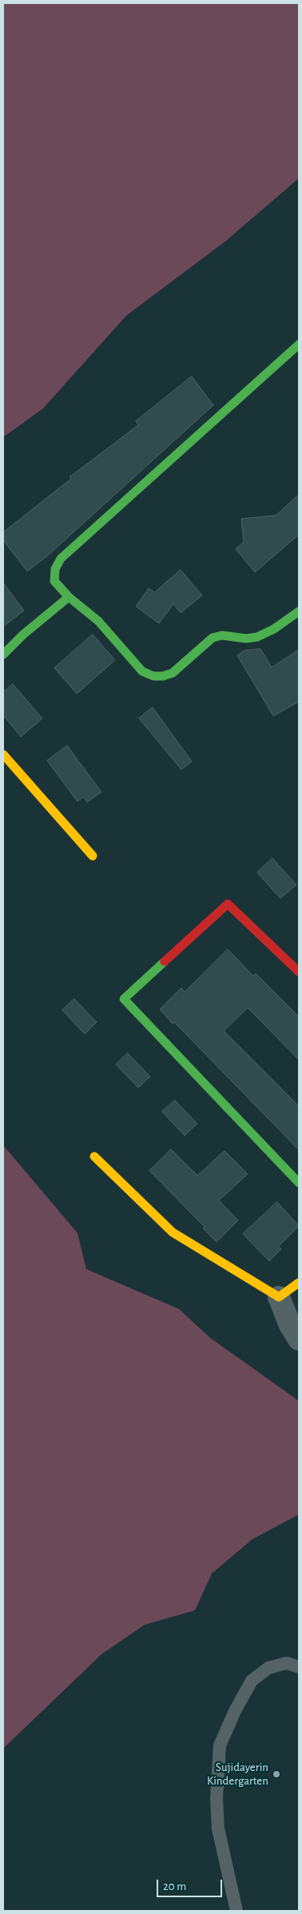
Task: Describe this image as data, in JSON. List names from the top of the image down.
{
  "places": ["Sujidayerin Kindergarten"],
  "scale_bar": "20 m"
}
